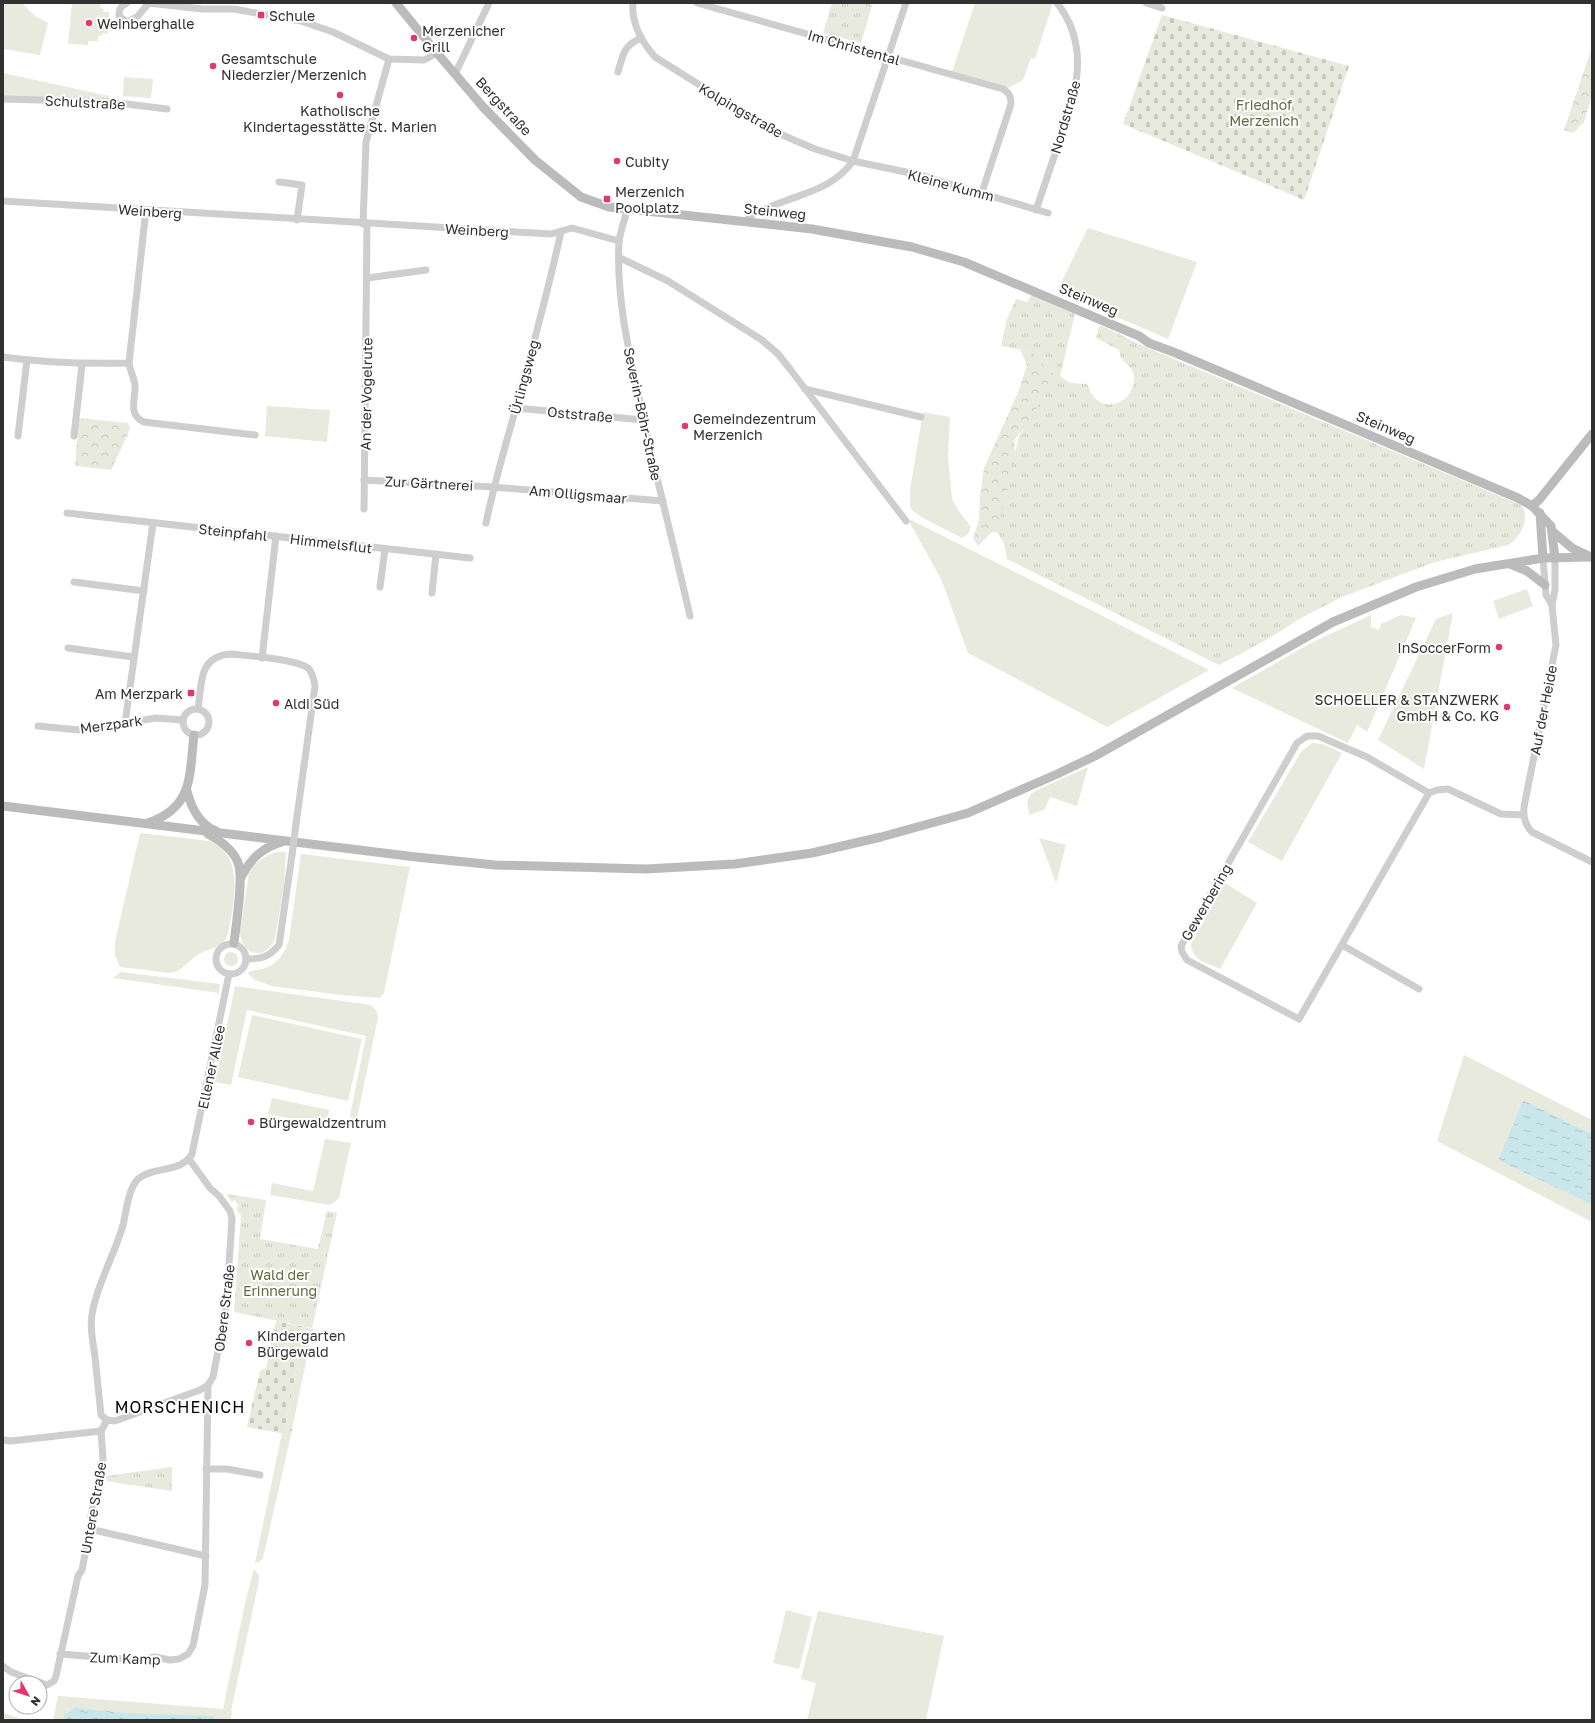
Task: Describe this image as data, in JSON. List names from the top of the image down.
{
  "streets": {
    "main road": ["Bergstraße", "Steinweg"],
    "street": [
      "Im Christental",
      "Schulstraße",
      "Kolpingstraße",
      "Nordstraße",
      "Kleine Kumm",
      "Weinberg",
      "Ürlingsweg",
      "An der Vogelrute",
      "Oststraße",
      "Severin-Böhr-Straße",
      "Zur Gärtnerei",
      "Am Olligsmaar",
      "Steinpfahl",
      "Himmelsflut",
      "Auf der Heide",
      "Merzpark",
      "Gewerbering",
      "Ellener Allee",
      "Obere Straße",
      "Untere Straße",
      "Zum Kamp"
    ]
  },
  "crossings": [
    ["Im Christental", "Kleine Kumm"],
    ["Bergstraße", "Steinweg"],
    ["Kolpingstraße", "Kleine Kumm"],
    ["Nordstraße", "Kleine Kumm"],
    ["Weinberg", "Ürlingsweg"],
    ["Weinberg", "An der Vogelrute"],
    ["Weinberg", "Severin-Böhr-Straße"],
    ["Steinweg", "Severin-Böhr-Straße"],
    ["Steinweg", "Auf der Heide"],
    ["Ürlingsweg", "Oststraße"],
    ["Ürlingsweg", "Zur Gärtnerei"],
    ["Ürlingsweg", "Am Olligsmaar"],
    ["An der Vogelrute", "Zur Gärtnerei"],
    ["Oststraße", "Severin-Böhr-Straße"],
    ["Severin-Böhr-Straße", "Am Olligsmaar"],
    ["Zur Gärtnerei", "Am Olligsmaar"],
    ["Steinpfahl", "Himmelsflut"],
    ["Ellener Allee", "Obere Straße"],
    ["Obere Straße", "Zum Kamp"],
    ["Untere Straße", "Zum Kamp"]
  ],
  "districts": ["MORSCHENICH"],
  "parks": ["Friedhof Merzenich", "Wald der Erinnerung"],
  "places": {
    "transit": ["Schule", "Merzenich Poolplatz", "Am Merzpark"],
    "other": [
      "Weinberghalle",
      "Merzenicher Grill",
      "Gesamtschule Niederzier/Merzenich",
      "Katholische Kindertagesstätte St. Marien",
      "Cubity",
      "Gemeindezentrum Merzenich",
      "InSoccerForm",
      "Aldi Süd",
      "SCHOELLER & STANZWERK GmbH & Co. KG",
      "Bürgewaldzentrum",
      "Kindergarten Bürgewald"
    ]
  },
  "north": "bottom right"
}
